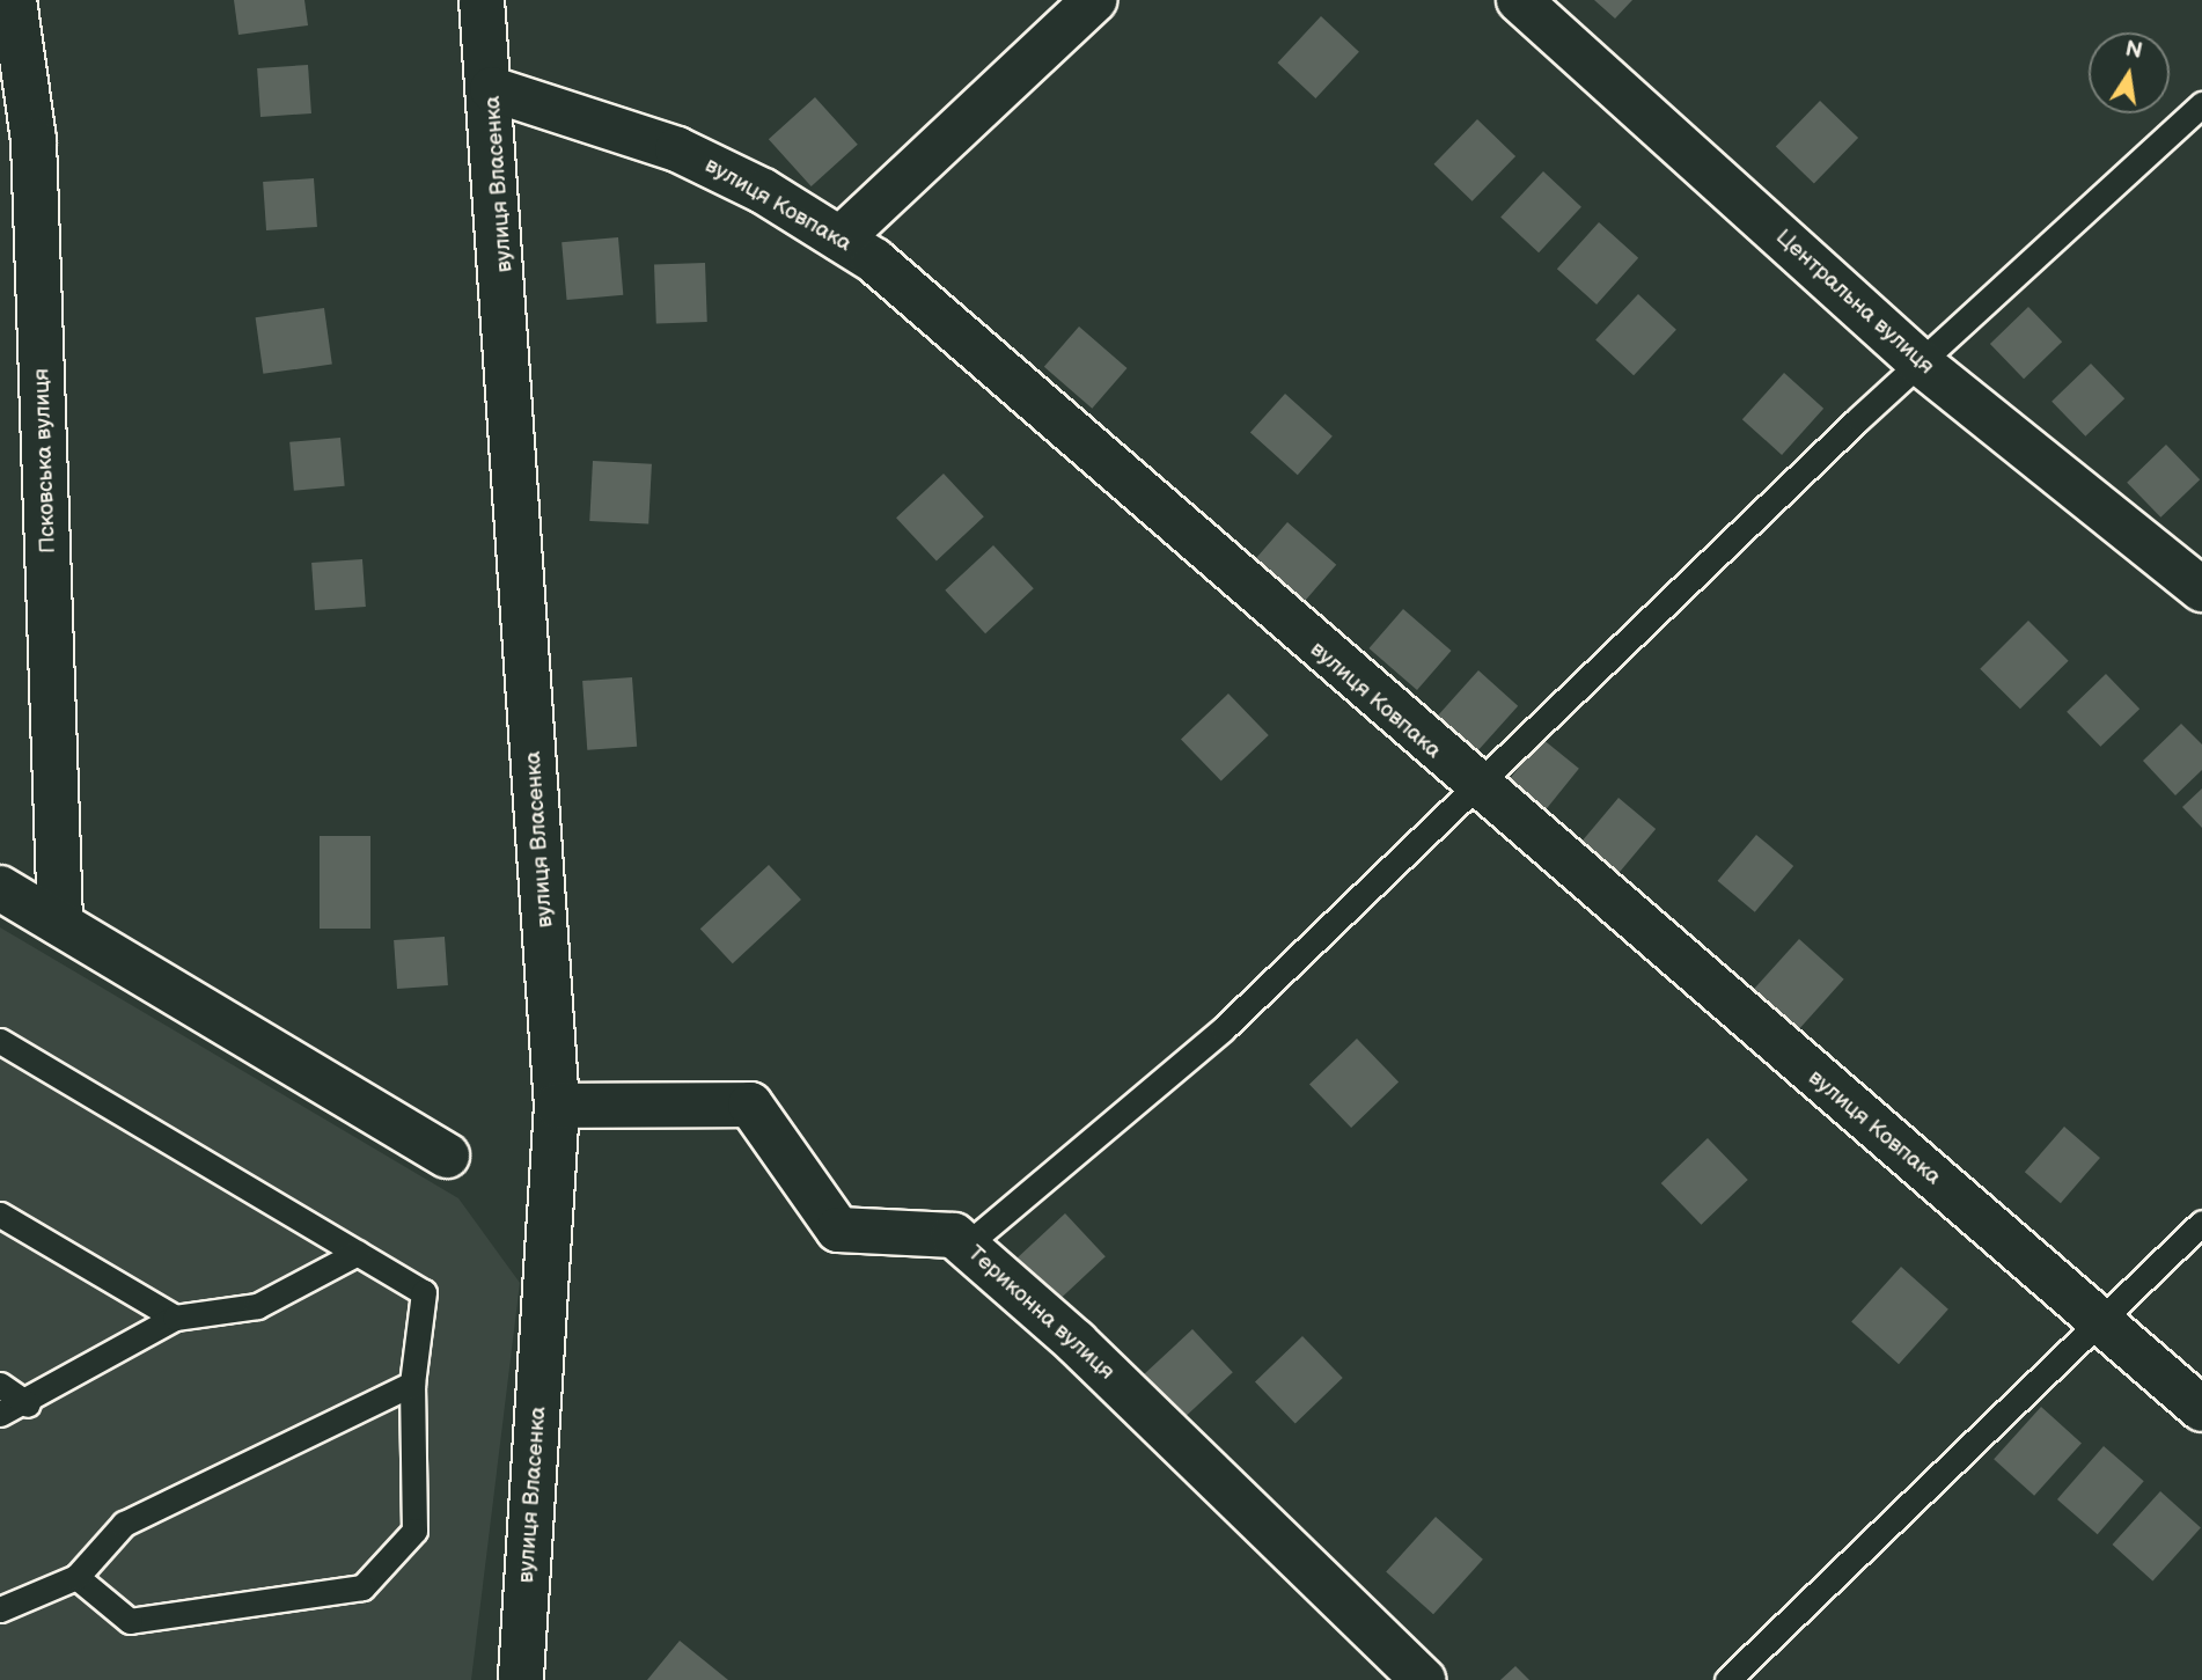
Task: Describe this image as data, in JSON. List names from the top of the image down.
{
  "streets": {
    "street": [
      "вулиця Власенка",
      "вулиця Ковпака",
      "Центральна вулиця",
      "Псковська вулиця",
      "Териконна вулиця"
    ]
  },
  "crossings": [
    ["вулиця Власенка", "вулиця Ковпака"],
    ["вулиця Власенка", "Териконна вулиця"]
  ],
  "north": "top"
}
